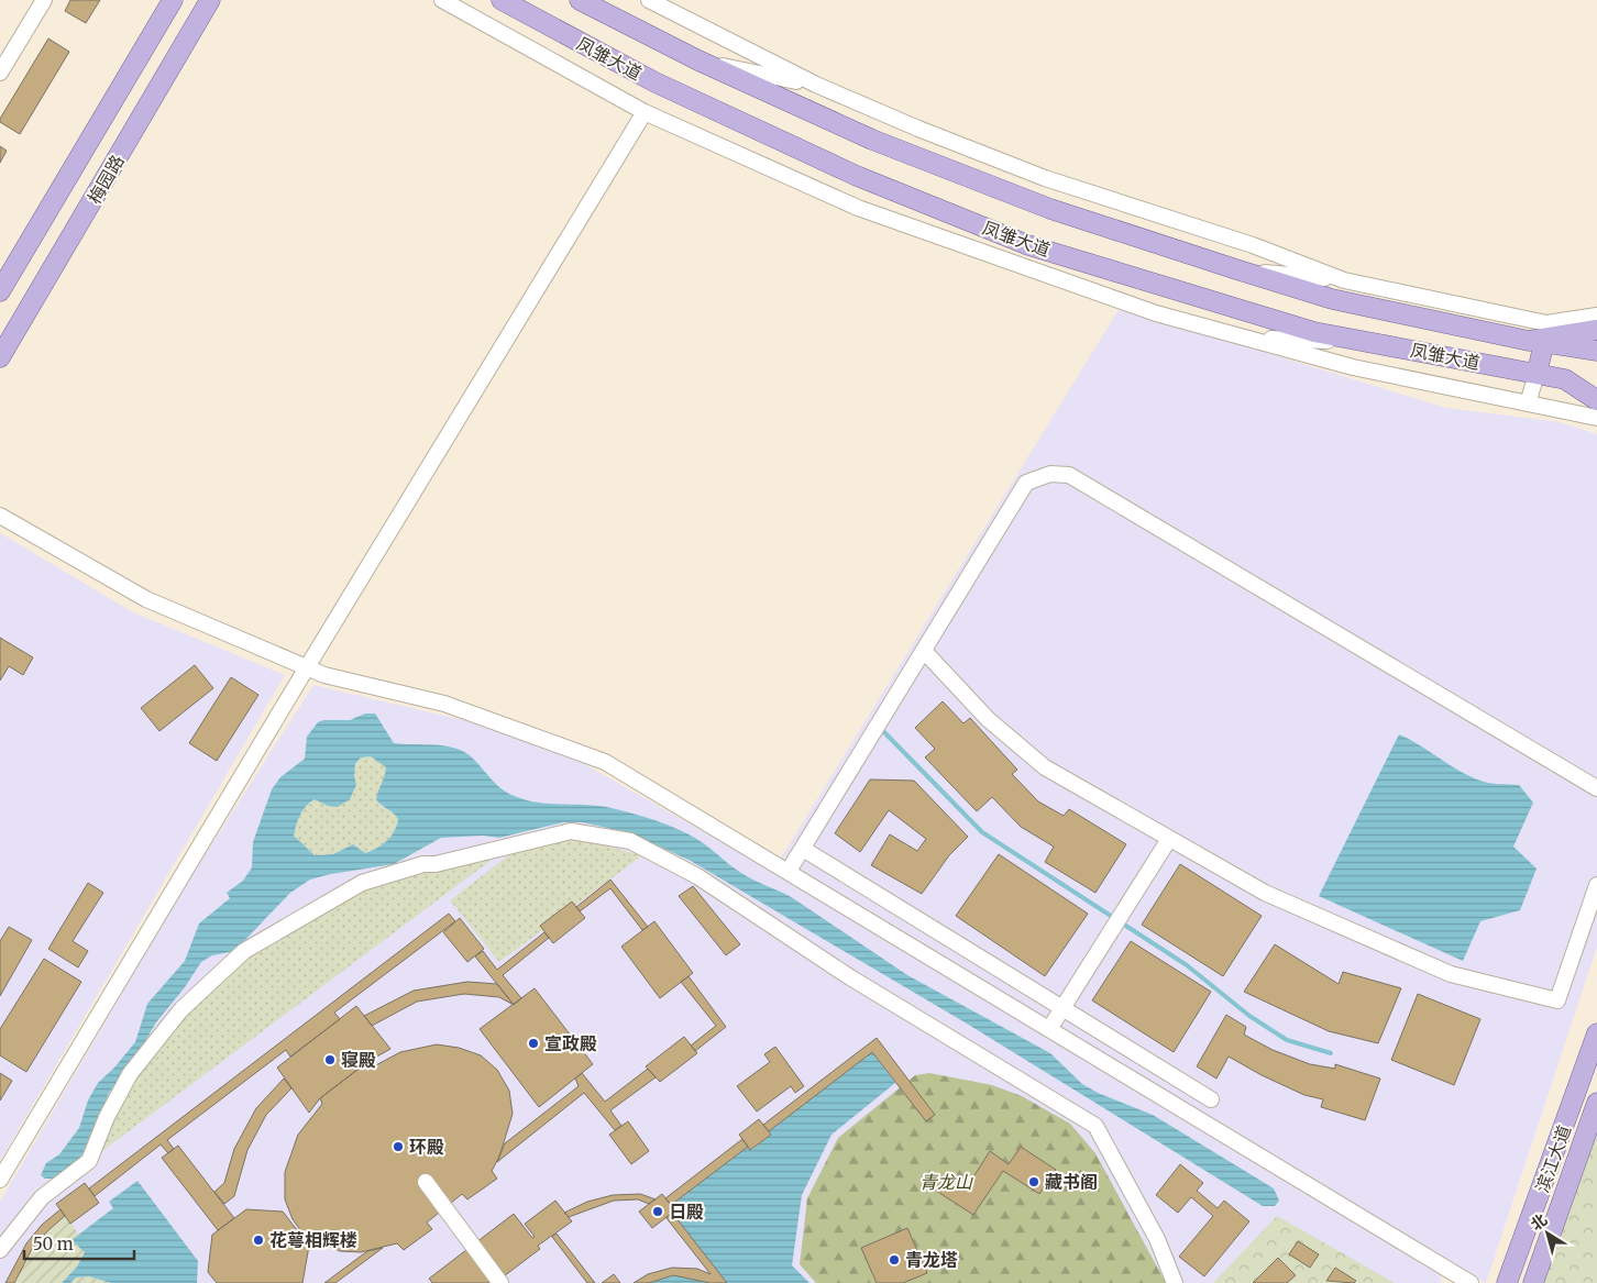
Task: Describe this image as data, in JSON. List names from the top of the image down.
{
  "streets": {
    "main road": ["凤雏大道", "梅园路", "滨江大道"]
  },
  "parks": ["青龙山"],
  "places": [
    "宣政殿",
    "寝殿",
    "环殿",
    "藏书阁",
    "日殿",
    "花萼相辉楼",
    "青龙塔"
  ],
  "scale_bar": "50 m",
  "north": "top left"
}
